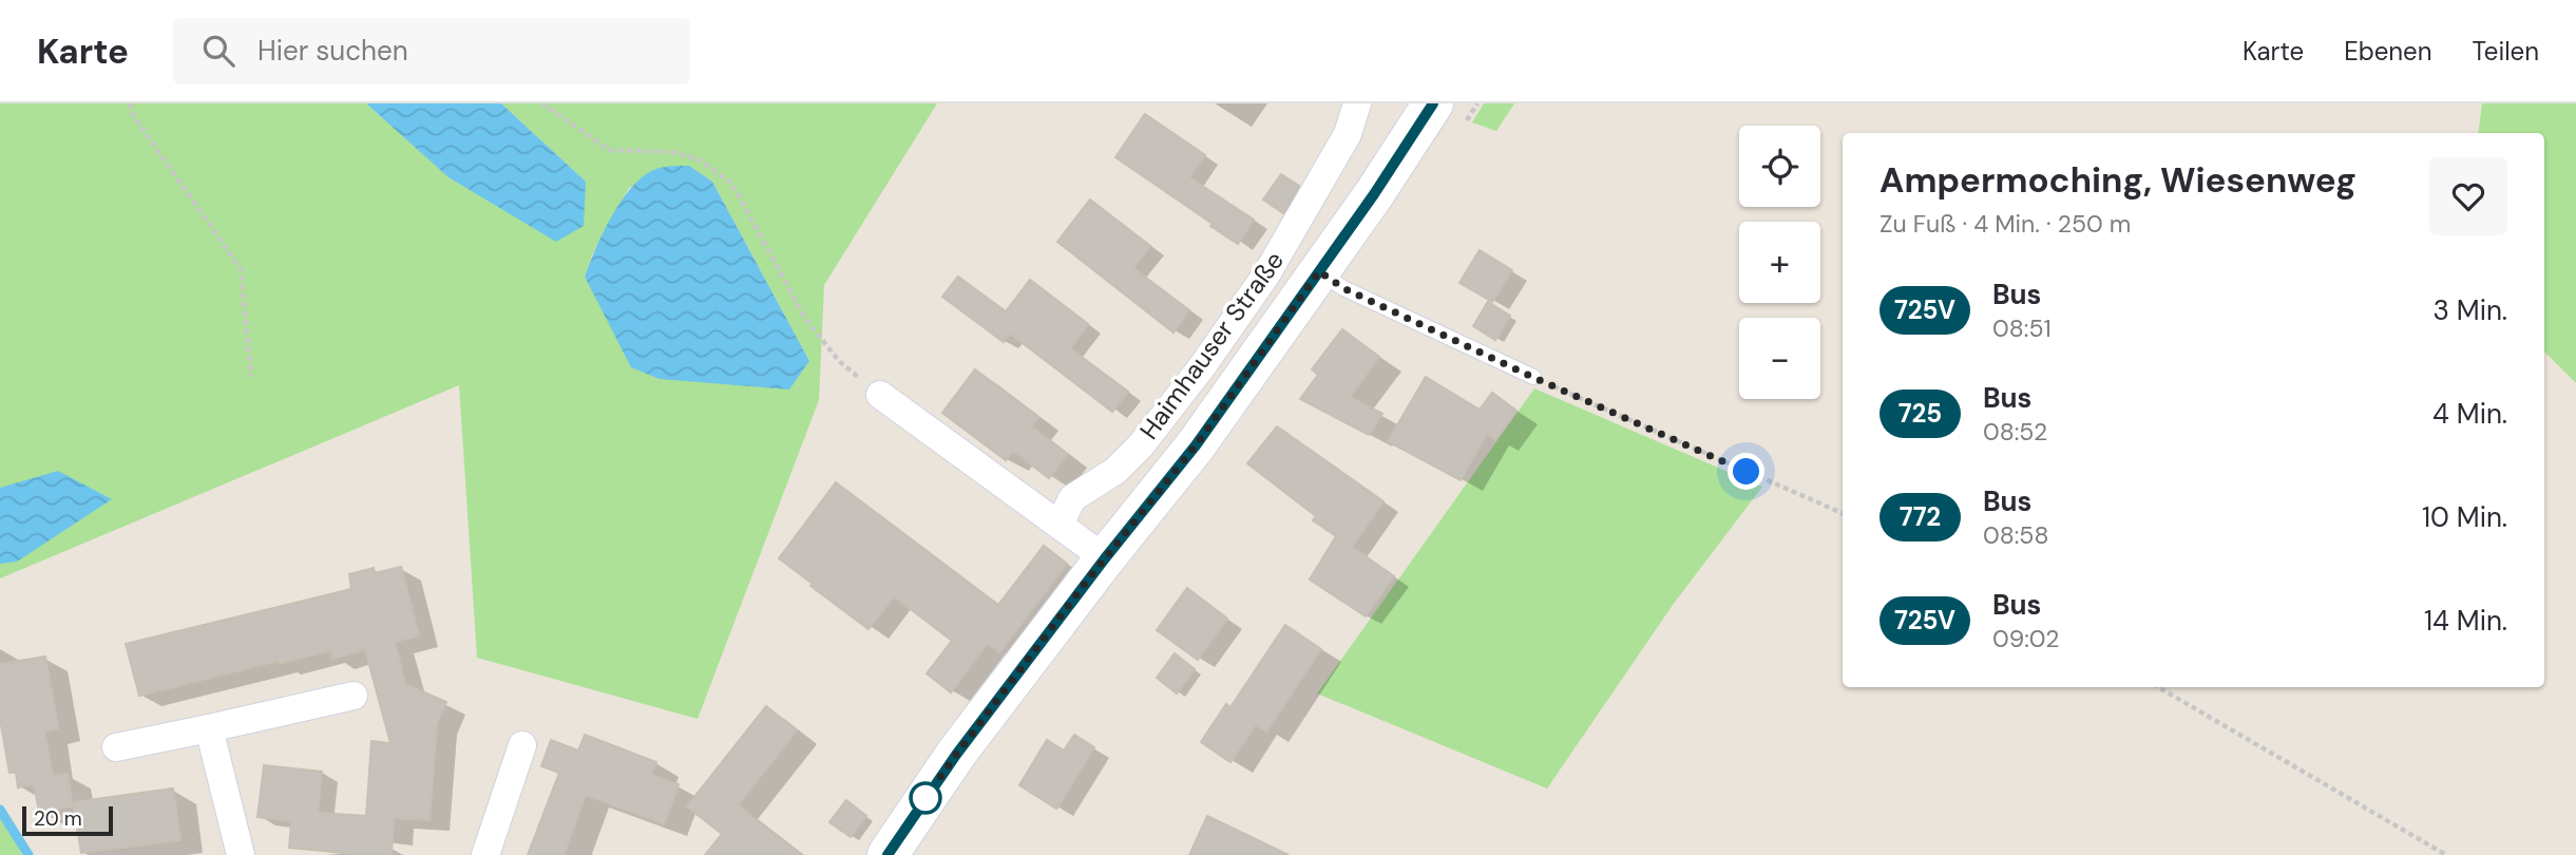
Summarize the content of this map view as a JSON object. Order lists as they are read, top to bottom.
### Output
{
  "streets": {
    "main road": ["Haimhauser Straße"]
  },
  "lines": ["bus line 725V"],
  "scale_bar": "20 m",
  "page": {
    "header": "Karte",
    "search": "Hier suchen",
    "nav": ["Karte", "Ebenen", "Teilen"],
    "map_buttons": ["+", "−"],
    "heading": ["Ampermoching, Wiesenweg", "Zu Fuß · 4 Min. · 250 m"],
    "list": [
      {
        "mark": "725V",
        "name": "Bus",
        "note": "08:51",
        "value": "3 Min."
      },
      {
        "mark": "725",
        "name": "Bus",
        "note": "08:52",
        "value": "4 Min."
      },
      {
        "mark": "772",
        "name": "Bus",
        "note": "08:58",
        "value": "10 Min."
      },
      {
        "mark": "725V",
        "name": "Bus",
        "note": "09:02",
        "value": "14 Min."
      }
    ],
    "scale": "20 m"
  }
}
